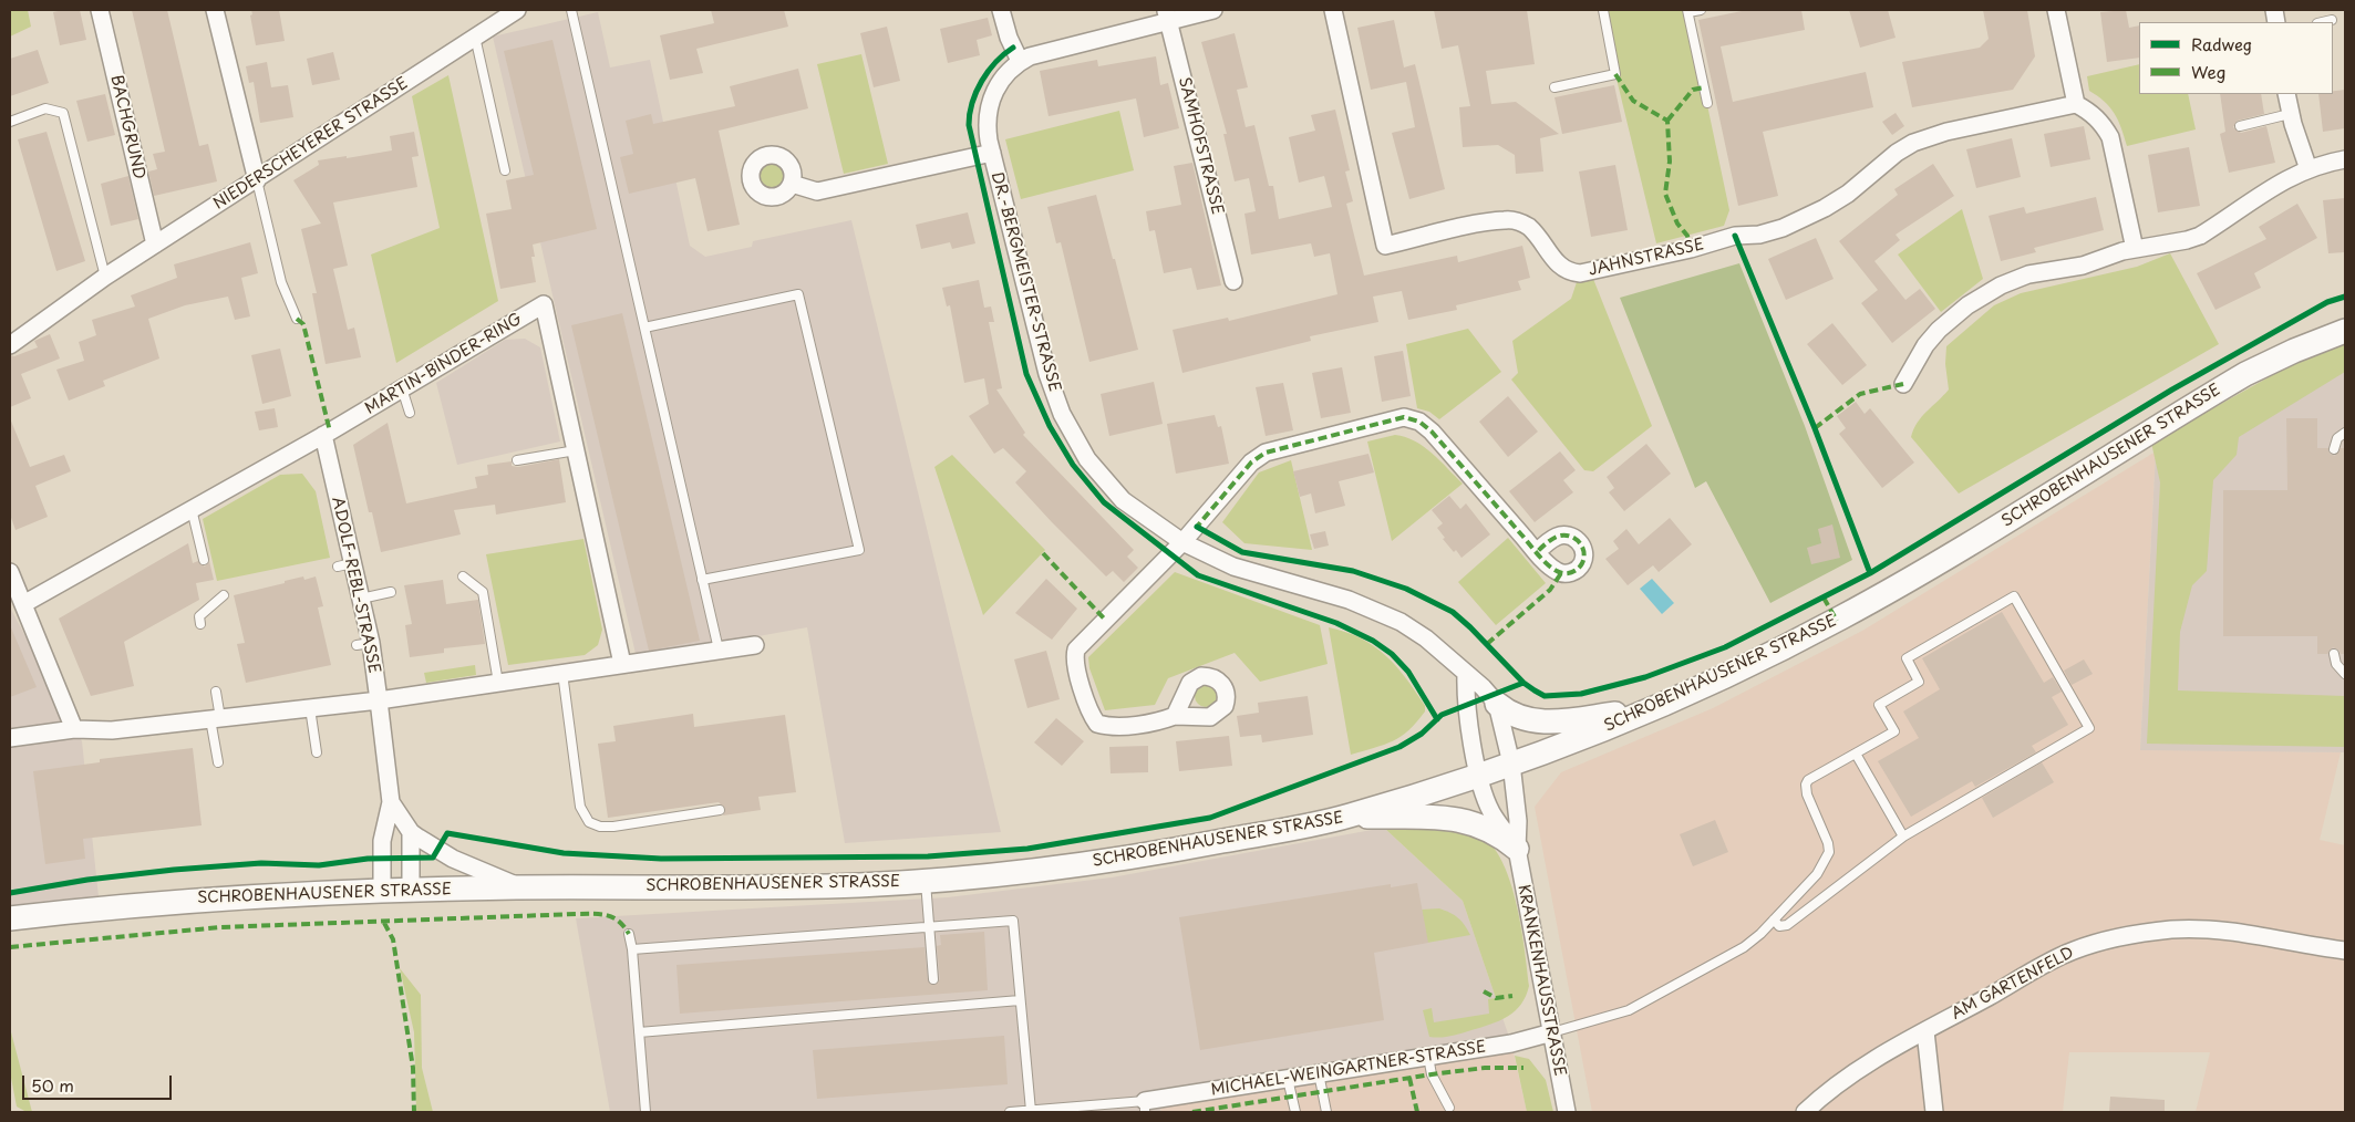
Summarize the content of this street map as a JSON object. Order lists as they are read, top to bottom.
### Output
{
  "streets": {
    "main road": ["SCHROBENHAUSENER STRASSE"],
    "street": [
      "BACHGRUND",
      "NIEDERSCHEYERER STRASSE",
      "SAMHOFSTRASSE",
      "JAHNSTRASSE",
      "DR.-BERGMEISTER-STRASSE",
      "MARTIN-BINDER-RING",
      "ADOLF-REBL-STRASSE",
      "KRANKENHAUSSTRASSE",
      "AM GARTENFELD",
      "MICHAEL-WEINGARTNER-STRASSE"
    ]
  },
  "crossings": [
    ["BACHGRUND", "NIEDERSCHEYERER STRASSE"],
    ["SAMHOFSTRASSE", "DR.-BERGMEISTER-STRASSE"],
    ["MARTIN-BINDER-RING", "ADOLF-REBL-STRASSE"],
    ["SCHROBENHAUSENER STRASSE", "ADOLF-REBL-STRASSE"],
    ["SCHROBENHAUSENER STRASSE", "KRANKENHAUSSTRASSE"],
    ["KRANKENHAUSSTRASSE", "MICHAEL-WEINGARTNER-STRASSE"]
  ],
  "legend": ["Radweg", "Weg"],
  "scale_bar": "50 m"
}
